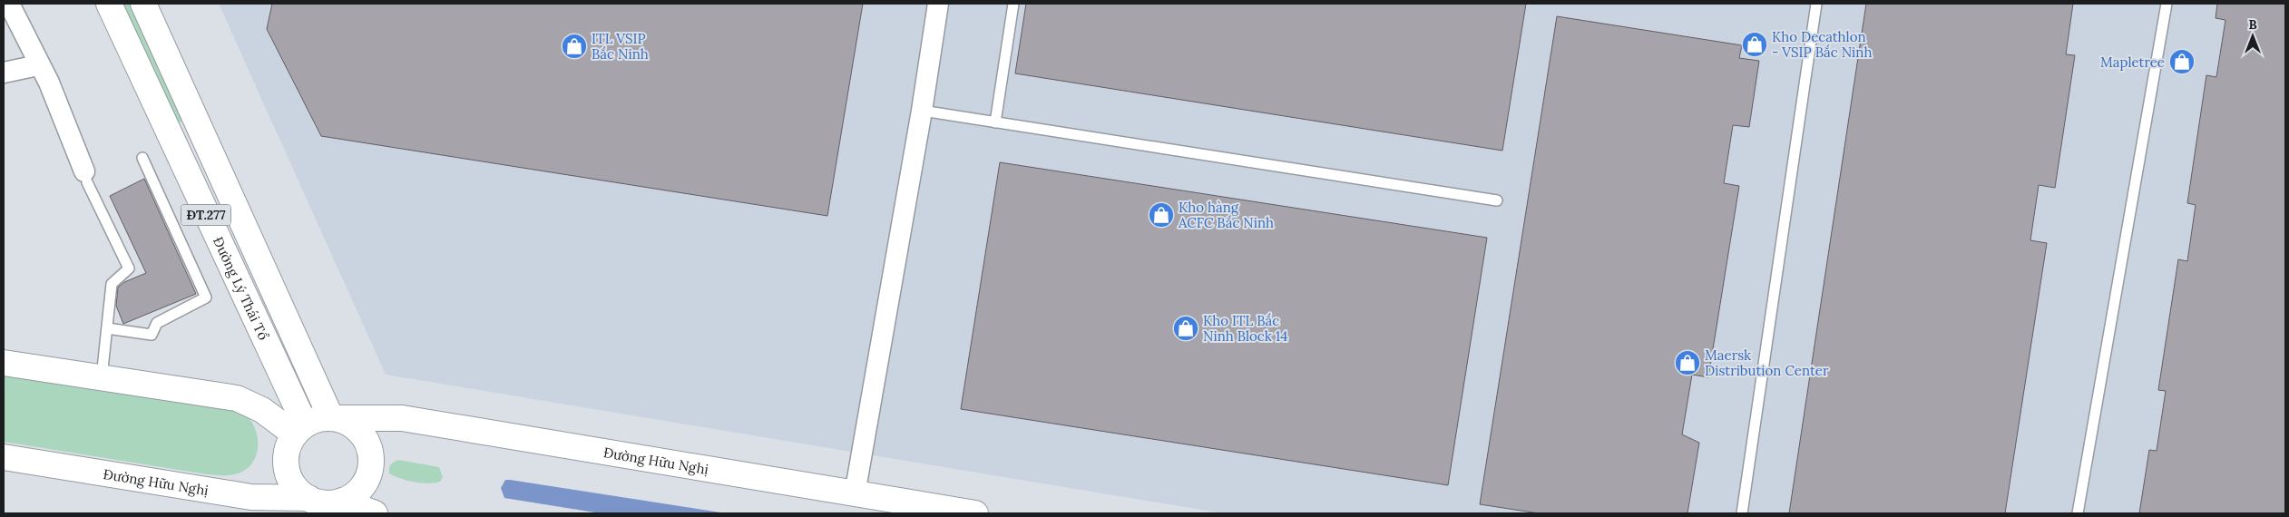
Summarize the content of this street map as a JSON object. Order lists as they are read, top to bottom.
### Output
{
  "streets": {
    "main road": ["ĐT.277", "Đường Lý Thái Tổ", "Đường Hữu Nghị"]
  },
  "crossings": [
    ["ĐT.277", "Đường Lý Thái Tổ"],
    ["ĐT.277", "Đường Hữu Nghị"],
    ["Đường Lý Thái Tổ", "Đường Hữu Nghị"]
  ],
  "places": {
    "shop": [
      "Kho Decathlon - VSIP Bắc Ninh",
      "ITL VSIP Bắc Ninh",
      "Mapletree",
      "Kho hàng ACFC Bắc Ninh",
      "Kho ITL Bắc Ninh Block 14",
      "Maersk Distribution Center"
    ]
  },
  "north": "top"
}
